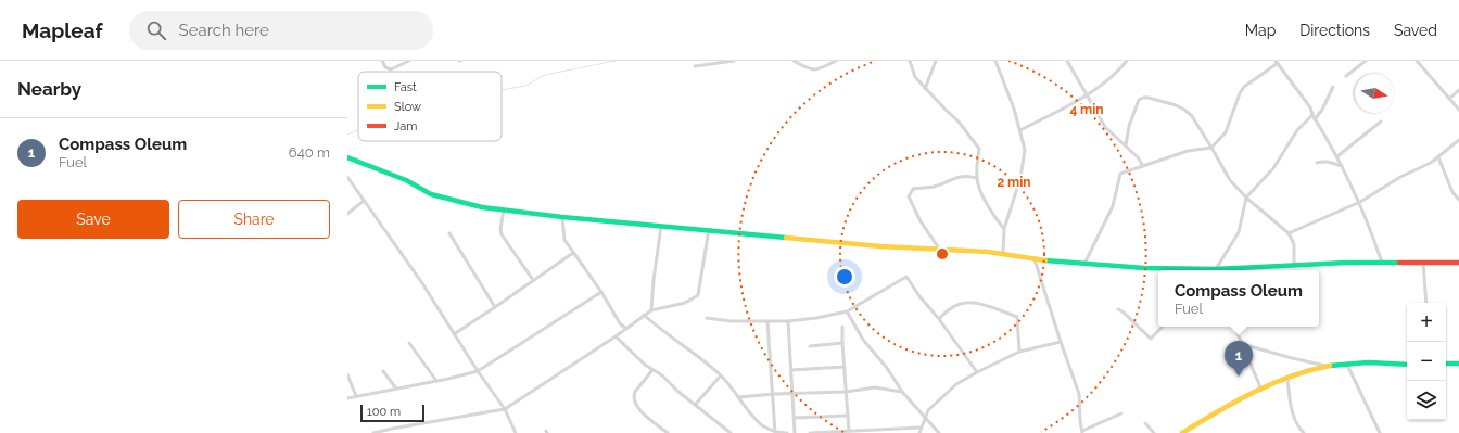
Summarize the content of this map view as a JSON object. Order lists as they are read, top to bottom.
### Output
{
  "legend": ["Fast", "Slow", "Jam"],
  "scale_bar": "100 m",
  "north": "right",
  "page": {
    "header": "Mapleaf",
    "search": "Search here",
    "nav": ["Map", "Directions", "Saved"],
    "heading": "Nearby",
    "list": [
      {
        "mark": "1",
        "name": "Compass Oleum",
        "note": "Fuel",
        "value": "640 m"
      }
    ],
    "buttons": ["Save", "Share"],
    "popup": ["Compass Oleum", "Fuel"],
    "map_buttons": ["+", "−"],
    "pins": "1",
    "scale": "100 m"
  },
  "rings": ["4 min", "2 min"]
}
